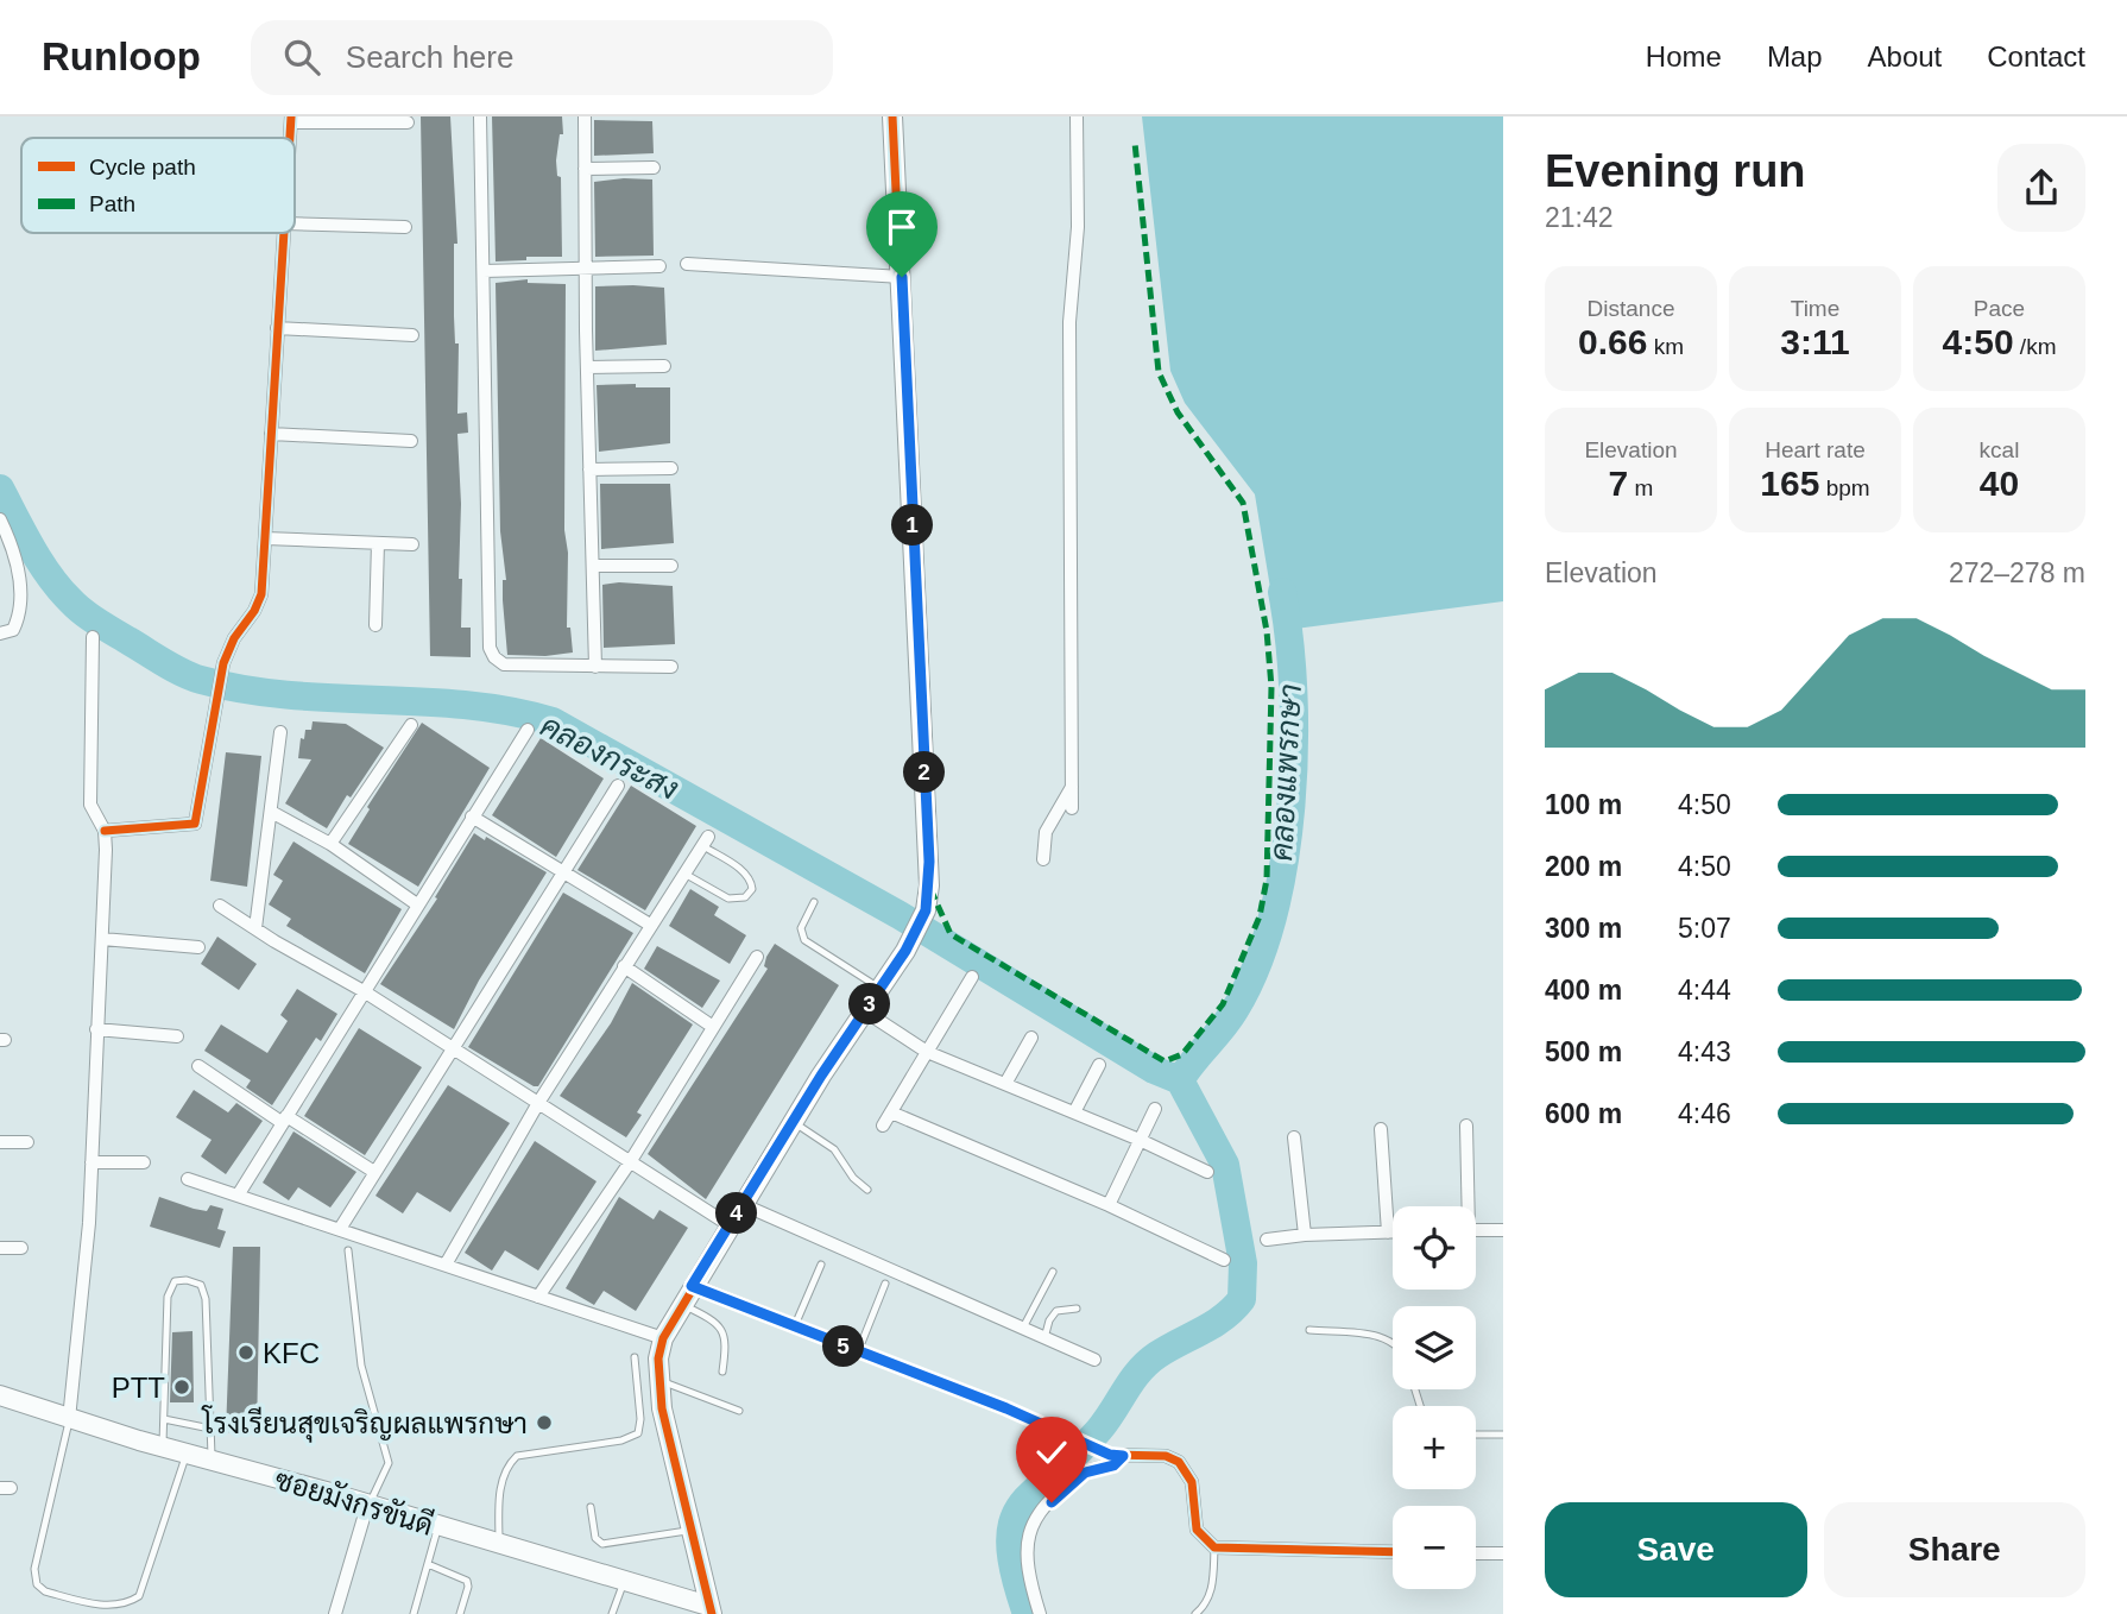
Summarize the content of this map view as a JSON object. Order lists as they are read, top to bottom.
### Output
{
  "streets": {
    "street": ["ซอยมังกรขันดี"]
  },
  "water": ["คลองกระสง", "คลองแพรกษา"],
  "places": ["KFC", "PTT", "โรงเรียนสุขเจริญผลแพรกษา"],
  "legend": ["Cycle path", "Path"],
  "page": {
    "header": "Runloop",
    "search": "Search here",
    "nav": [
      "Home",
      "Map",
      "About",
      "Contact"
    ],
    "heading": ["Evening run", "21:42"],
    "stats": [
      ["Distance", "0.66 km"],
      ["Time", "3:11"],
      ["Pace", "4:50 /km"],
      ["Elevation", "7 m"],
      ["Heart rate", "165 bpm"],
      ["kcal", "40"]
    ],
    "pins": [
      "1",
      "2",
      "3",
      "4",
      "5"
    ],
    "chart": ["Elevation", "272–278 m"],
    "list": [
      {
        "name": "100 m",
        "note": "4:50"
      },
      {
        "name": "200 m",
        "note": "4:50"
      },
      {
        "name": "300 m",
        "note": "5:07"
      },
      {
        "name": "400 m",
        "note": "4:44"
      },
      {
        "name": "500 m",
        "note": "4:43"
      },
      {
        "name": "600 m",
        "note": "4:46"
      }
    ],
    "map_buttons": ["+", "−"],
    "buttons": ["Save", "Share"]
  }
}
